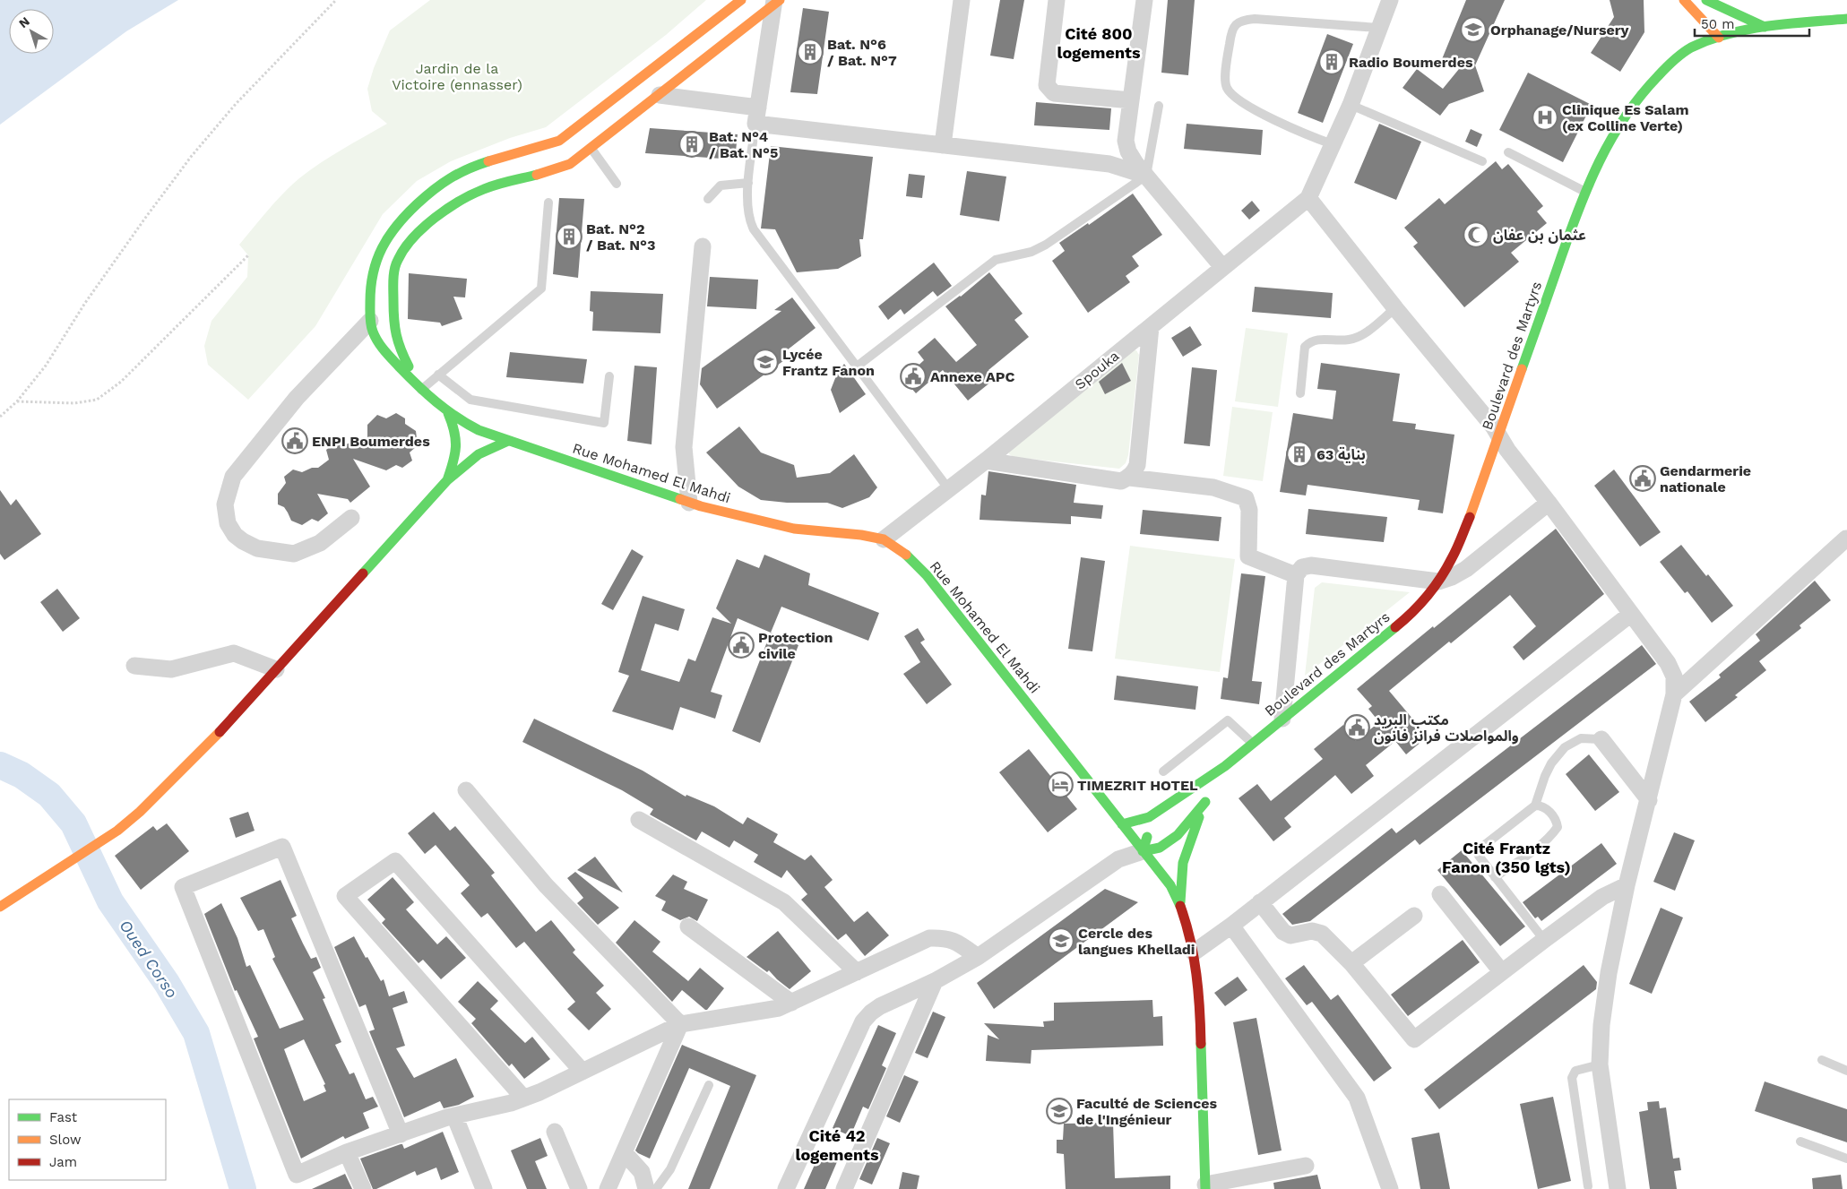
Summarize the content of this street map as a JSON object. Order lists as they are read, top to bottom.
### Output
{
  "streets": {
    "main road": ["Boulevard des Martyrs", "Rue Mohamed El Mahdi"],
    "street": ["Spouka"]
  },
  "crossings": [
    ["Spouka", "Rue Mohamed El Mahdi"]
  ],
  "districts": ["Cité 800 logements", "Cité Frantz Fanon (350 lgts)", "Cité 42 logements"],
  "water": ["Oued Corso"],
  "parks": ["Jardin de la Victoire (ennasser)"],
  "places": {
    "school or university": [
      "Orphanage/Nursery",
      "Lycée Frantz Fanon",
      "Cercle des langues Khelladi",
      "Faculté de Sciences de l'Ingénieur"
    ],
    "building": [
      "Bat. N°6 / Bat. N°7",
      "Radio Boumerdes",
      "Bat. N°4 / Bat. N°5",
      "Bat. N°2 / Bat. N°3",
      "بناية 63"
    ],
    "hospital": ["Clinique Es Salam (ex Colline Verte)"],
    "mosque": ["عثمان بن عفان"],
    "public building": [
      "Annexe APC",
      "ENPI Boumerdes",
      "Gendarmerie nationale",
      "Protection civile",
      "مكتب البريد والمواصلات فرانز فانون"
    ],
    "hotel": ["TIMEZRIT HOTEL"]
  },
  "legend": ["Fast", "Slow", "Jam"],
  "scale_bar": "50 m",
  "north": "top left"
}
